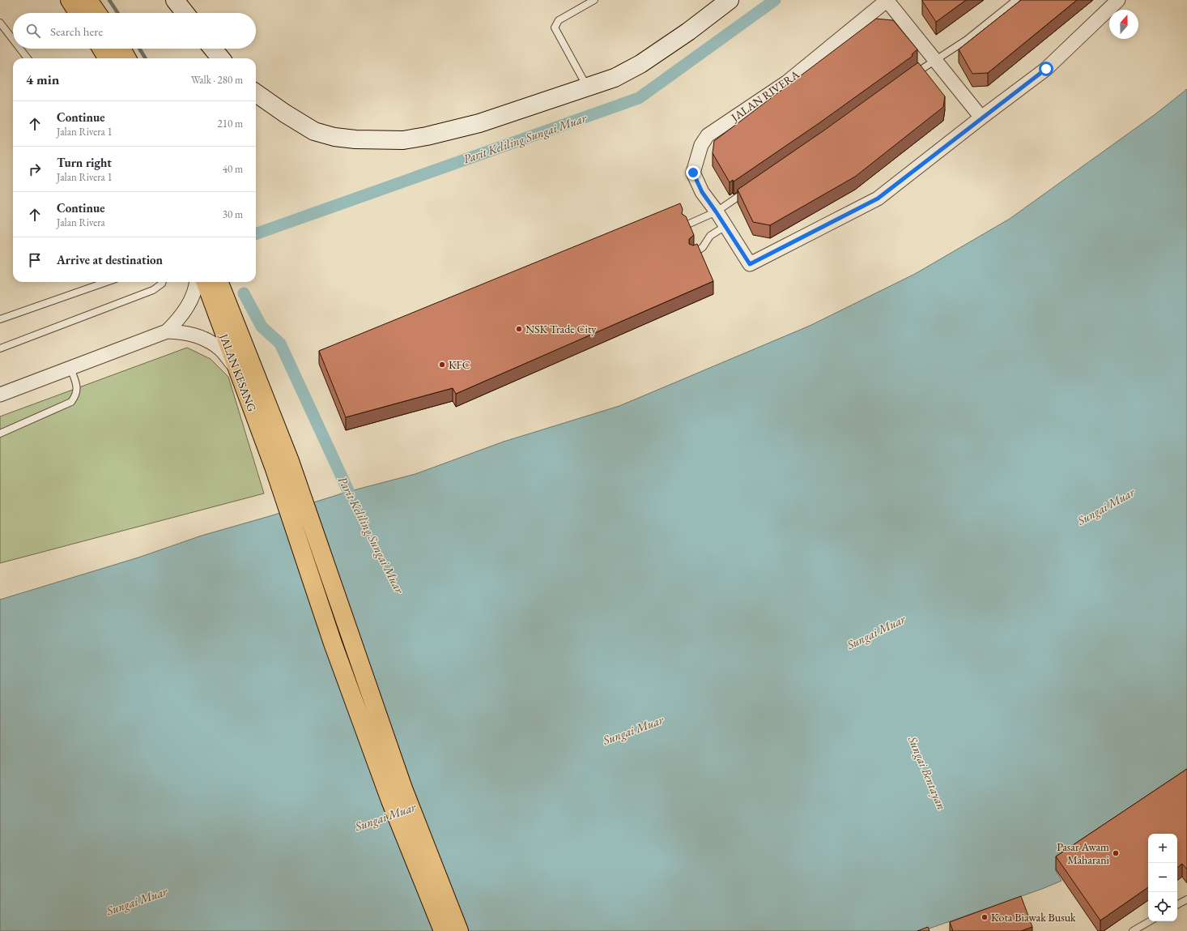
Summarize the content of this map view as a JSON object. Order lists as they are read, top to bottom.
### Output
{
  "streets": {
    "main road": ["JALAN KESANG"],
    "street": ["JALAN RIVERA"]
  },
  "water": ["Parit Keliling Sungai Muar", "Sungai Muar", "Sungai Bentayan"],
  "places": [
    "NSK Trade City",
    "KFC",
    "Pasar Awam Maharani",
    "Kota Biawak Busuk"
  ],
  "north": "top",
  "page": {
    "search": "Search here",
    "heading": ["4 min", "Walk · 280 m"],
    "list": [
      ["Continue", "Jalan Rivera 1", "210 m"],
      ["Turn right", "Jalan Rivera 1", "40 m"],
      ["Continue", "Jalan Rivera", "30 m"],
      "Arrive at destination"
    ],
    "map_buttons": ["+", "−"]
  }
}
